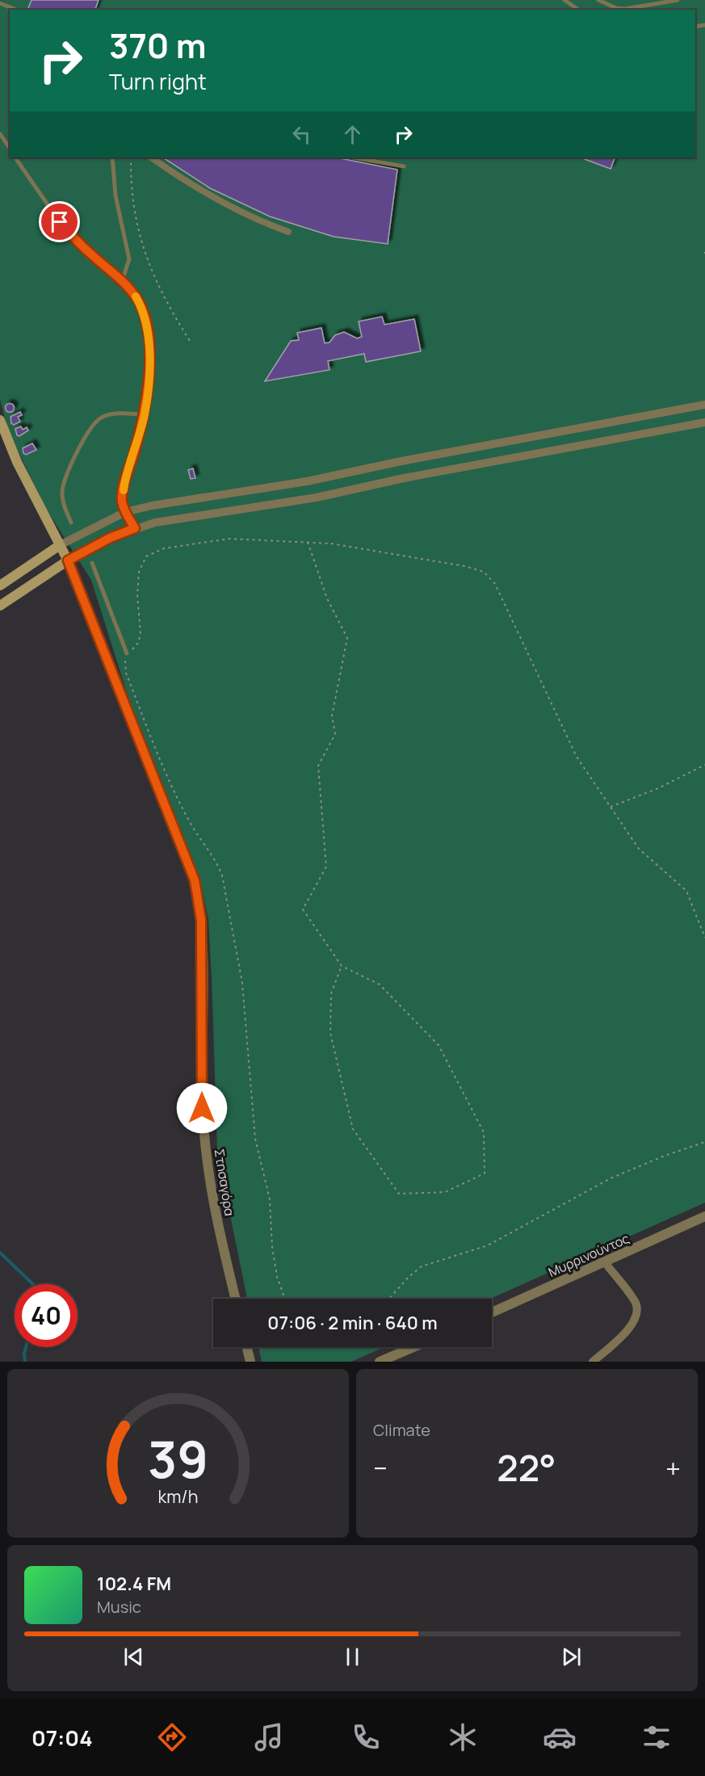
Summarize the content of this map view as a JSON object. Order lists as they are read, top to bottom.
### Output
{
  "streets": {
    "street": ["Στησαγόρα", "Μυρρινούντος"]
  },
  "page": {
    "turn": ["370 m", "Turn right"],
    "limit": "40",
    "trip": "07:06 · 2 min · 640 m",
    "tile": "Climate",
    "heat": ["−", "22°", "+"],
    "song": ["102.4 FM", "Music"],
    "tabs": "07:04",
    "gauge": ["39", "km/h"]
  }
}
